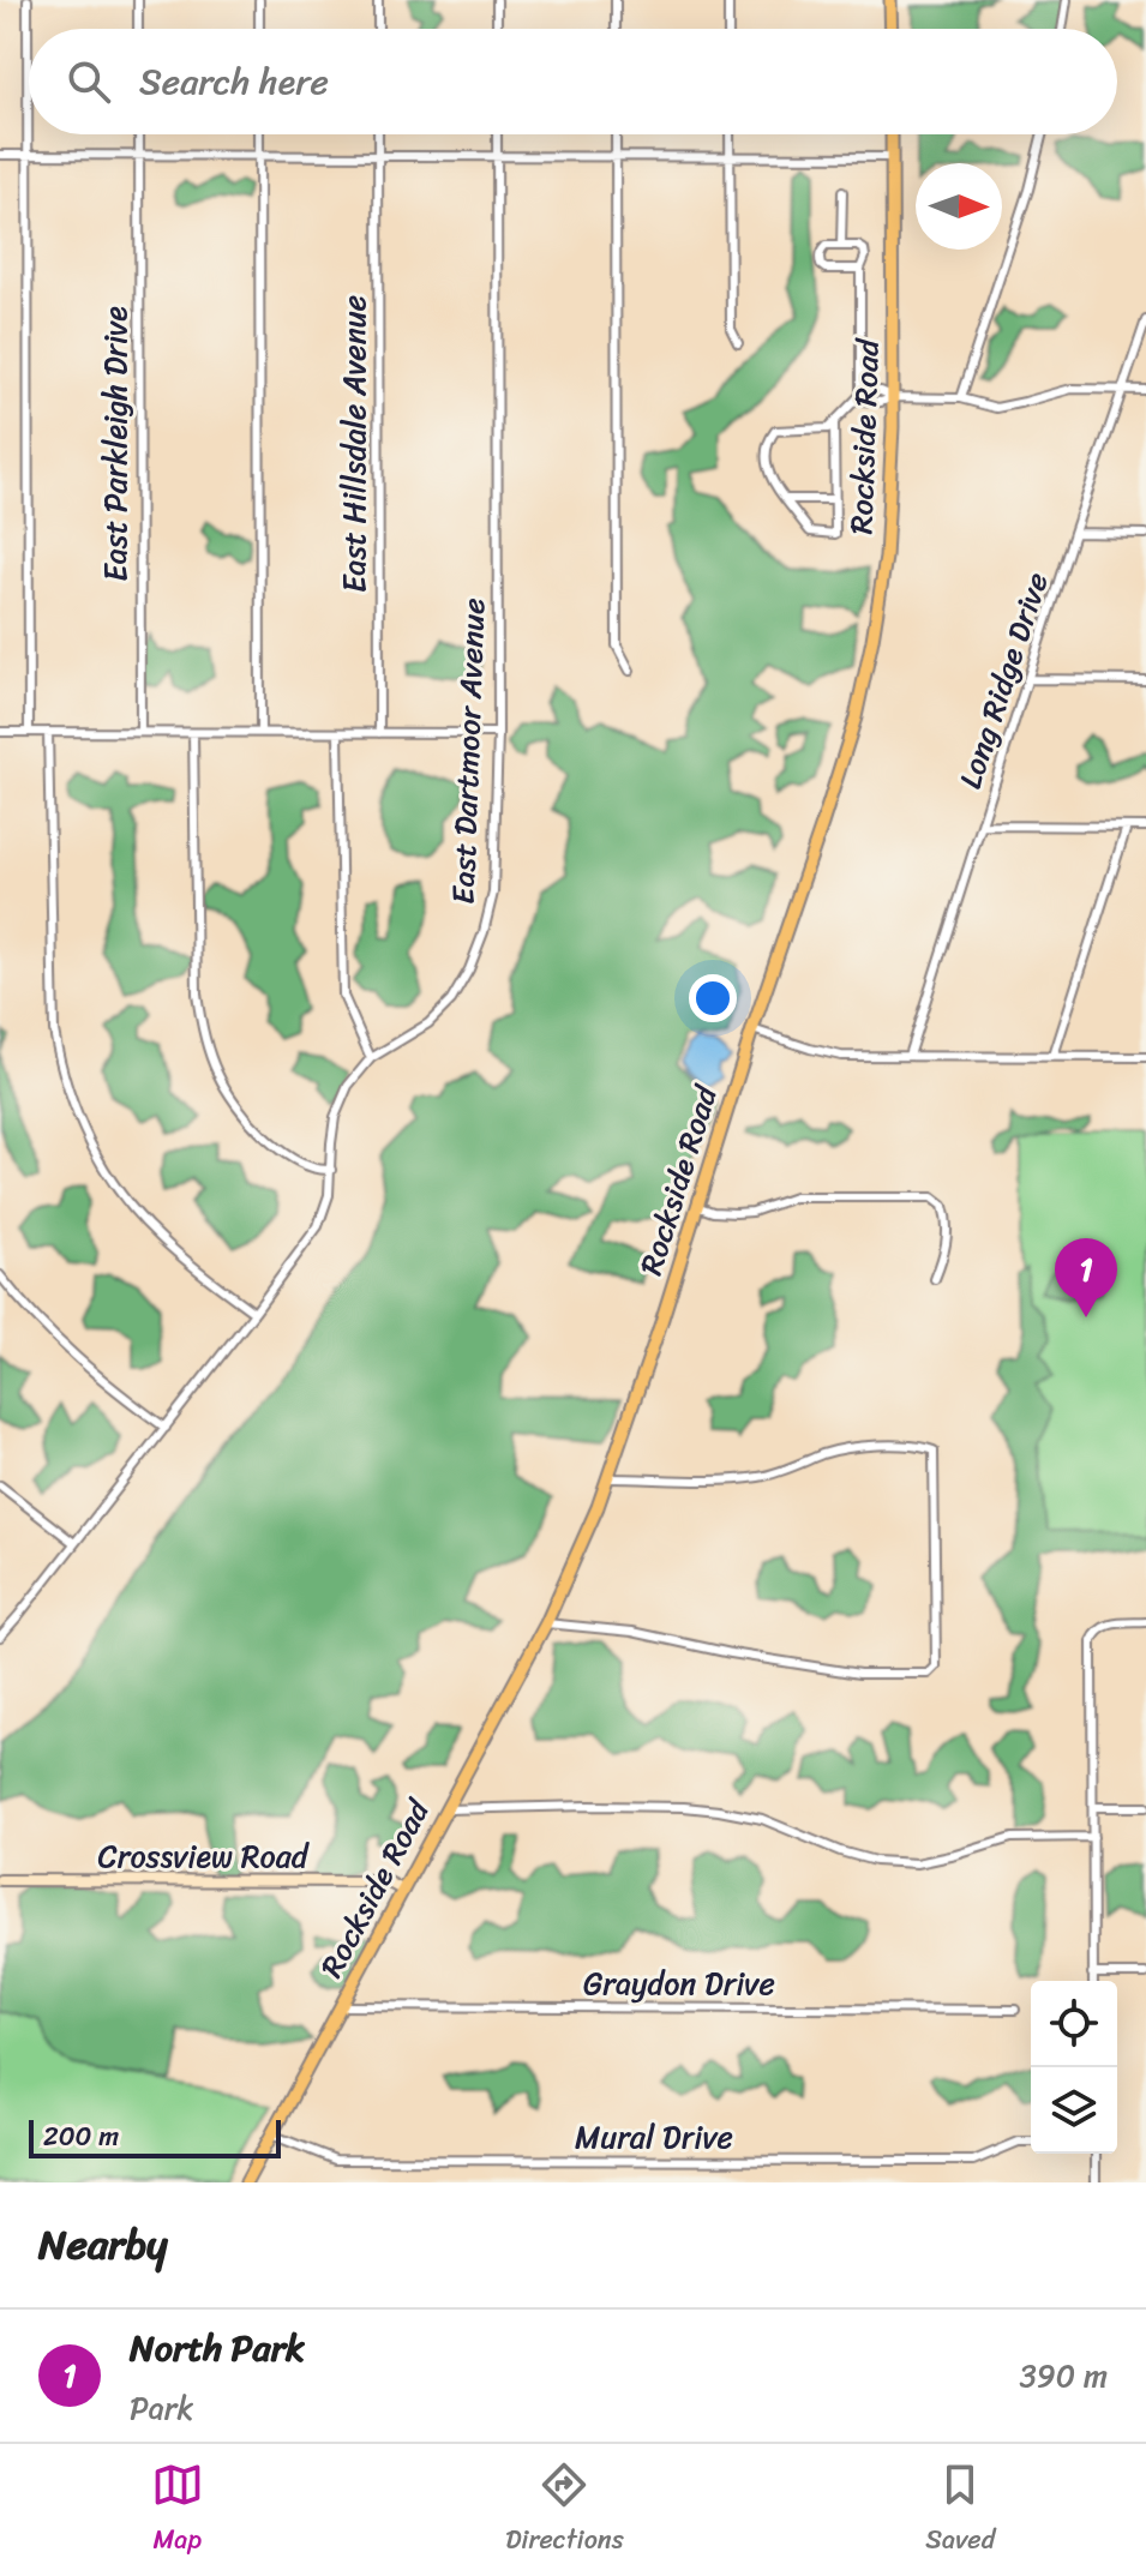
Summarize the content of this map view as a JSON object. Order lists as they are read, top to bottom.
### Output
{
  "streets": {
    "main road": ["Rockside Road"],
    "street": [
      "East Parkleigh Drive",
      "East Hillsdale Avenue",
      "Long Ridge Drive",
      "East Dartmoor Avenue",
      "Crossview Road",
      "Graydon Drive",
      "Mural Drive"
    ]
  },
  "crossings": [
    ["Rockside Road", "Crossview Road"],
    ["Rockside Road", "Graydon Drive"],
    ["Rockside Road", "Mural Drive"]
  ],
  "scale_bar": "200 m",
  "north": "right",
  "page": {
    "search": "Search here",
    "pins": "1",
    "scale": "200 m",
    "heading": "Nearby",
    "list": [
      {
        "mark": "1",
        "name": "North Park",
        "note": "Park",
        "value": "390 m"
      }
    ],
    "nav": ["Map", "Directions", "Saved"]
  }
}
